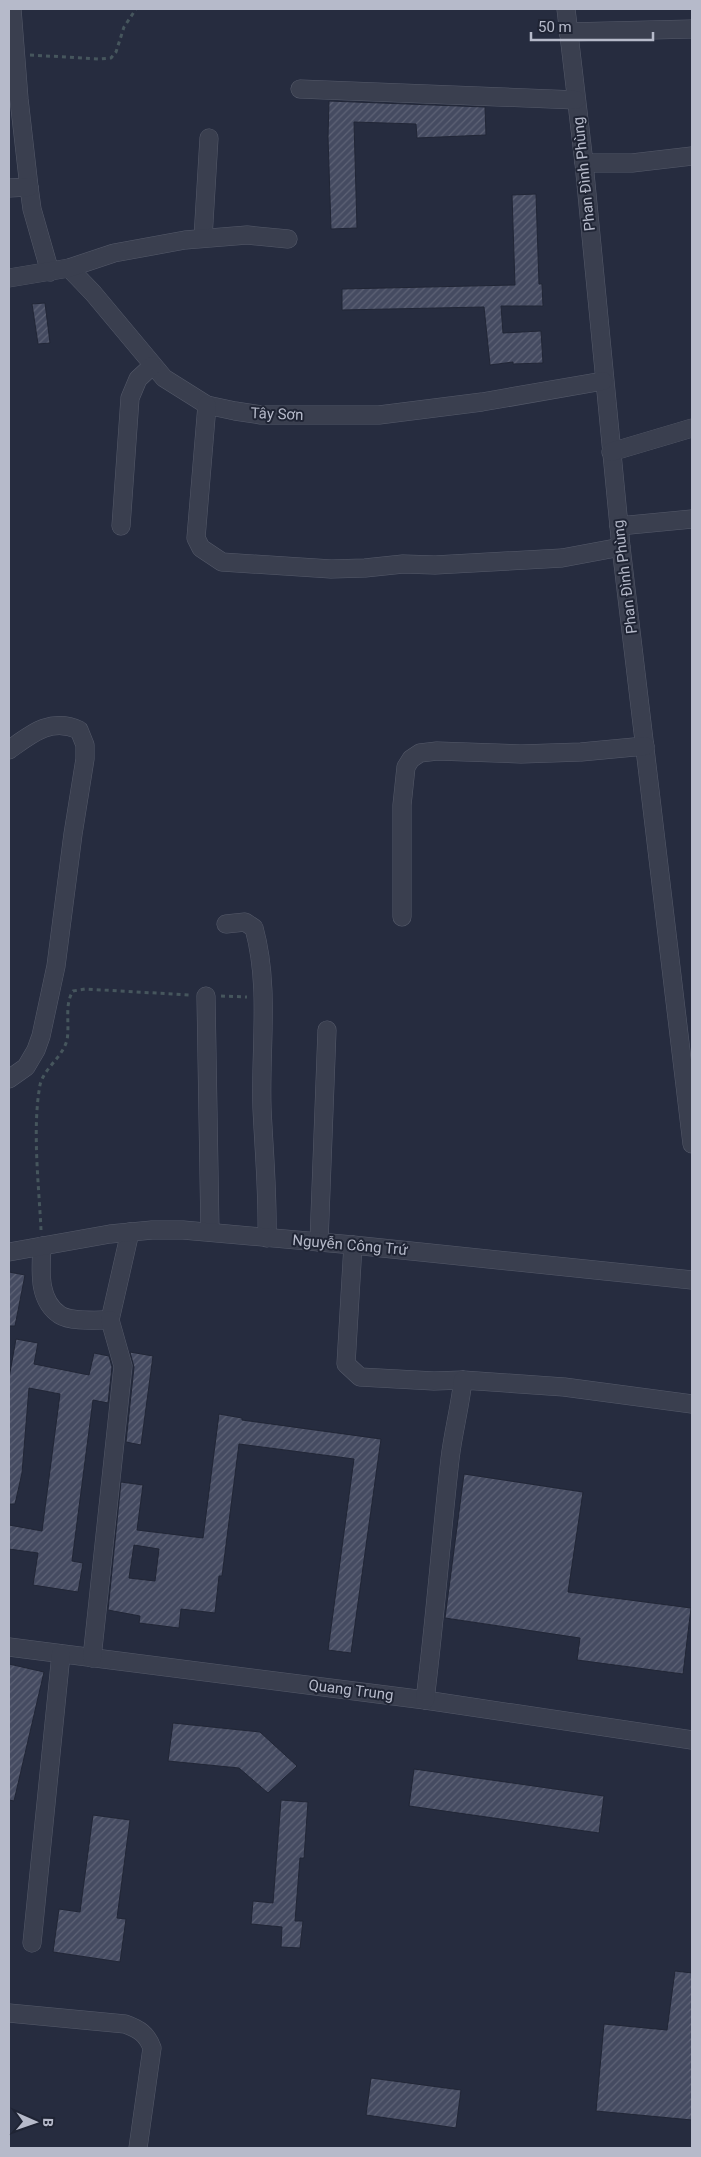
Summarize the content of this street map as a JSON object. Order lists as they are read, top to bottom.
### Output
{
  "streets": {
    "street": [
      "Phan Đình Phùng",
      "Tây Sơn",
      "Nguyễn Công Trứ",
      "Quang Trung"
    ]
  },
  "crossings": [
    ["Phan Đình Phùng", "Tây Sơn"]
  ],
  "scale_bar": "50 m",
  "north": "right"
}
